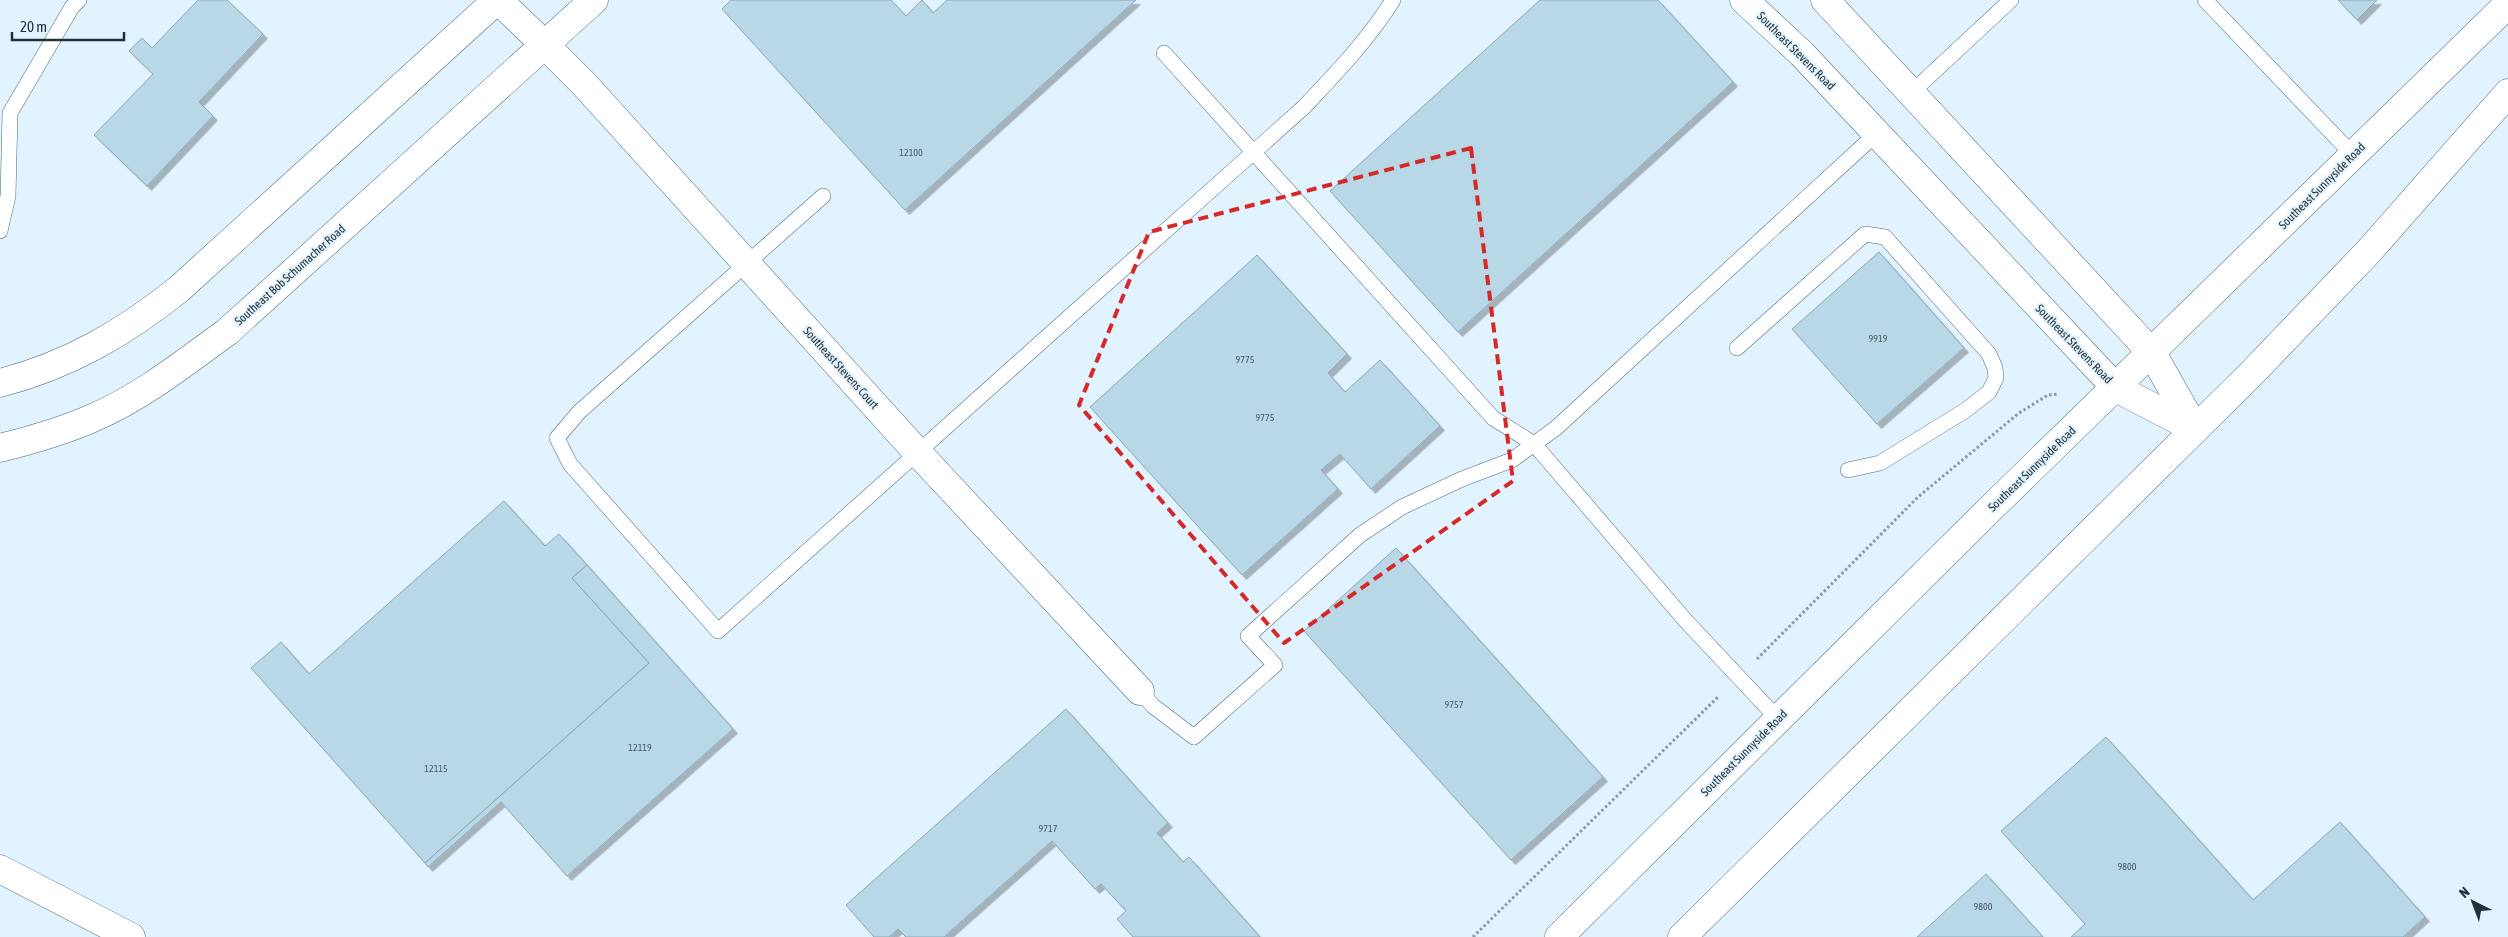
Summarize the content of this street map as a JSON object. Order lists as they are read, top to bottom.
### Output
{
  "streets": {
    "main road": [
      "Southeast Stevens Road",
      "Southeast Sunnyside Road",
      "Southeast Bob Schumacher Road",
      "Southeast Stevens Court"
    ]
  },
  "crossings": [
    ["Southeast Stevens Road", "Southeast Sunnyside Road"],
    ["Southeast Bob Schumacher Road", "Southeast Stevens Court"]
  ],
  "house_numbers": [
    "12100",
    "9919",
    "9775",
    "9775",
    "9757",
    "12119",
    "12115",
    "9717",
    "9800",
    "9800"
  ],
  "scale_bar": "20 m",
  "north": "top left"
}
